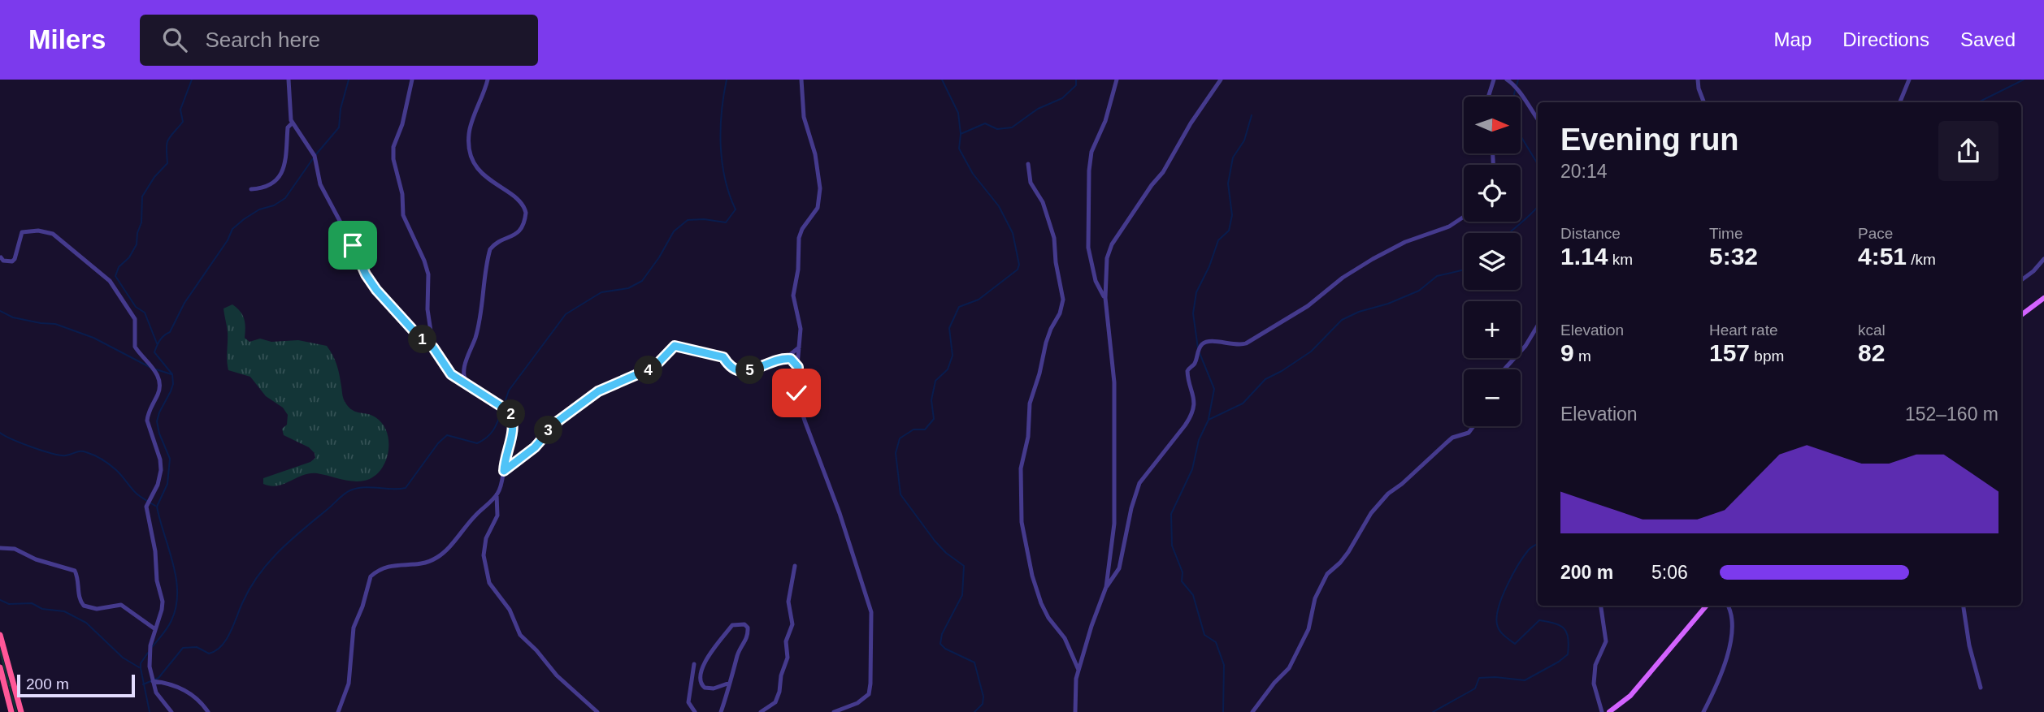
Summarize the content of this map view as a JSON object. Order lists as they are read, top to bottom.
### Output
{
  "scale_bar": "200 m",
  "north": "right",
  "page": {
    "header": "Milers",
    "search": "Search here",
    "nav": ["Map", "Directions", "Saved"],
    "map_buttons": ["+", "−"],
    "heading": ["Evening run", "20:14"],
    "stats": [
      ["Distance", "1.14 km"],
      ["Time", "5:32"],
      ["Pace", "4:51 /km"],
      ["Elevation", "9 m"],
      ["Heart rate", "157 bpm"],
      ["kcal", "82"]
    ],
    "pins": [
      "1",
      "4",
      "5",
      "2",
      "3"
    ],
    "chart": ["Elevation", "152–160 m"],
    "list": [
      {
        "name": "200 m",
        "note": "5:06"
      }
    ],
    "scale": "200 m"
  }
}
